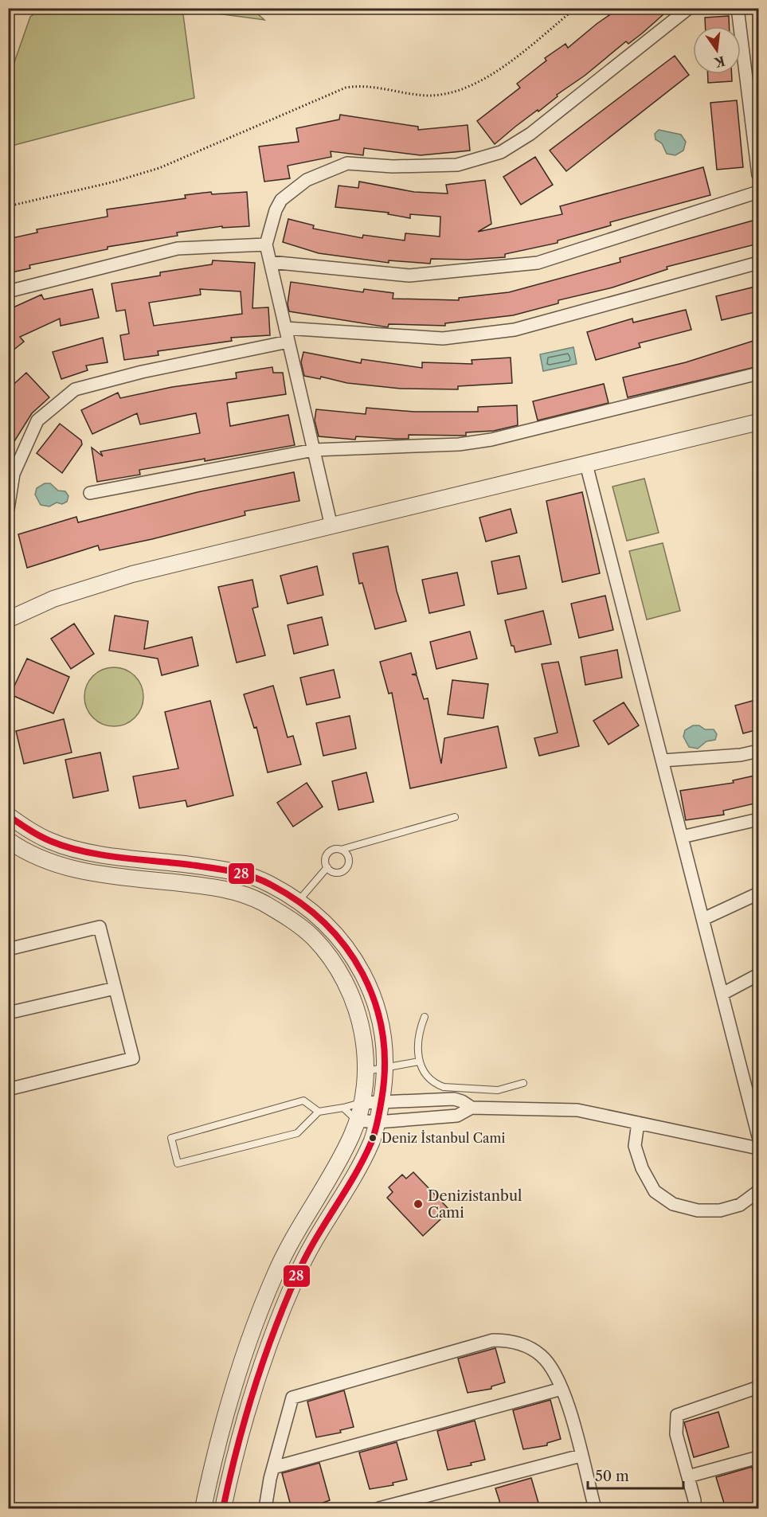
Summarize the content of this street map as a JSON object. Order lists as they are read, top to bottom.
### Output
{
  "places": ["Deniz İstanbul Cami", "Denizistanbul Cami"],
  "lines": ["transit line 28"],
  "scale_bar": "50 m",
  "north": "bottom"
}
